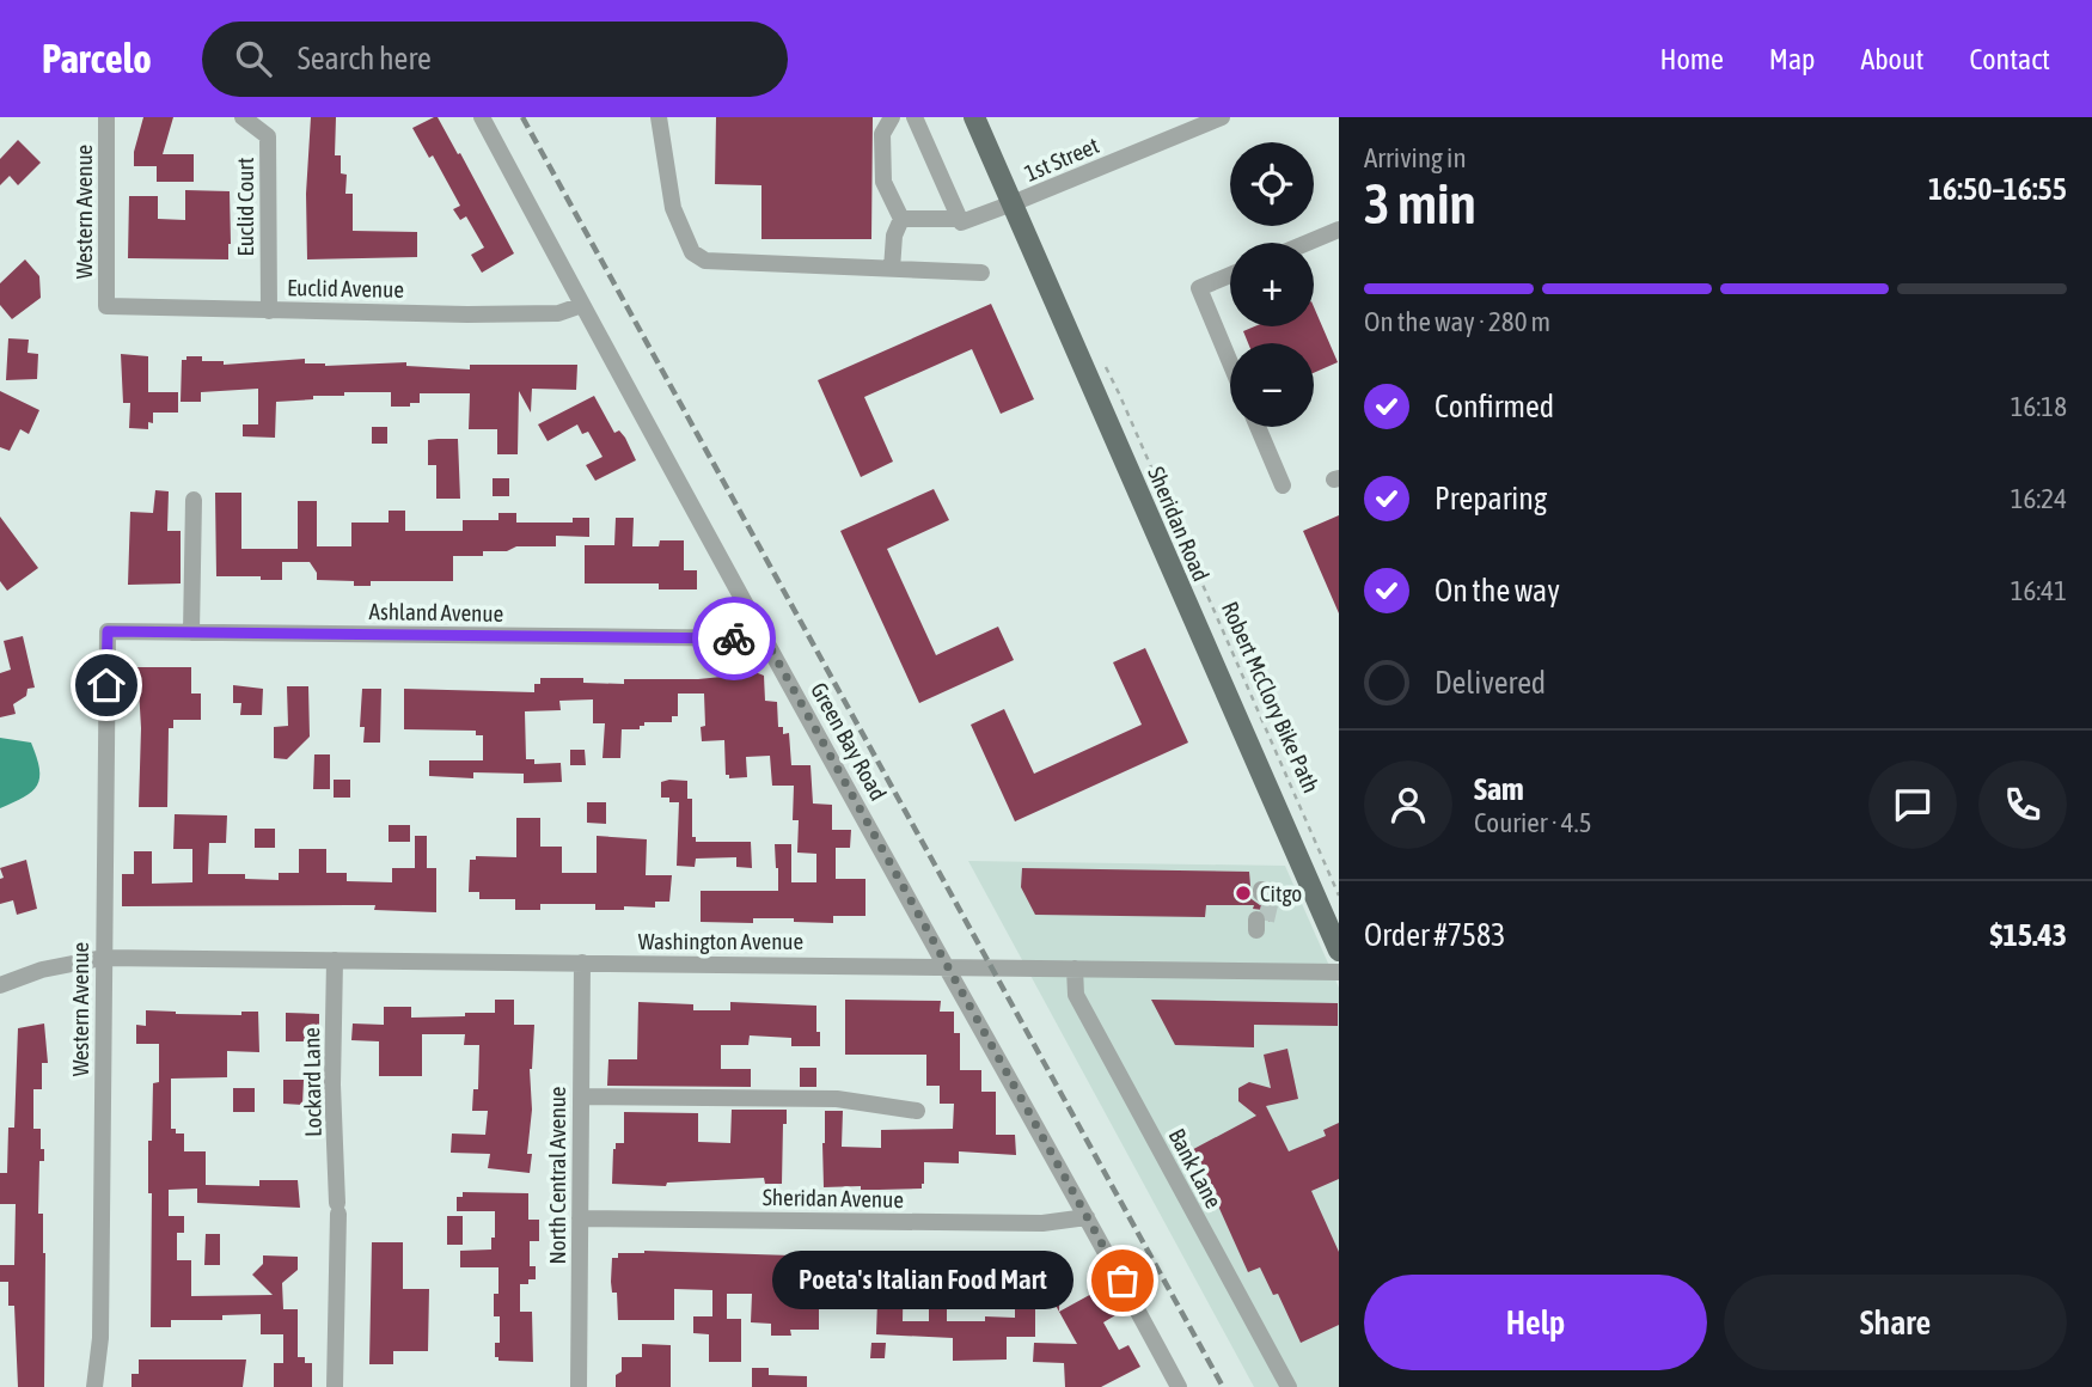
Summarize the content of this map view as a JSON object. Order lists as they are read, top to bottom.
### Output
{
  "streets": {
    "main road": ["Sheridan Road"],
    "street": [
      "1st Street",
      "Euclid Court",
      "Western Avenue",
      "Euclid Avenue",
      "Ashland Avenue",
      "Green Bay Road",
      "Washington Avenue",
      "Lockard Lane",
      "Bank Lane",
      "North Central Avenue",
      "Sheridan Avenue"
    ],
    "path": ["Robert McClory Bike Path"]
  },
  "crossings": [
    ["1st Street", "Sheridan Road"],
    ["Euclid Court", "Euclid Avenue"],
    ["Western Avenue", "Euclid Avenue"],
    ["Western Avenue", "Ashland Avenue"],
    ["Western Avenue", "Washington Avenue"],
    ["Euclid Avenue", "Green Bay Road"],
    ["Ashland Avenue", "Green Bay Road"],
    ["Green Bay Road", "Washington Avenue"],
    ["Green Bay Road", "Sheridan Avenue"],
    ["Washington Avenue", "Lockard Lane"],
    ["Washington Avenue", "Bank Lane"],
    ["Washington Avenue", "North Central Avenue"],
    ["North Central Avenue", "Sheridan Avenue"]
  ],
  "places": ["Citgo", "Poeta's Italian Food Mart"],
  "page": {
    "header": "Parcelo",
    "search": "Search here",
    "nav": [
      "Home",
      "Map",
      "About",
      "Contact"
    ],
    "heading": ["3 min", "Arriving in", "16:50–16:55"],
    "panel": [
      "Sam",
      "Courier · 4.5",
      "Order #7583",
      "$15.43"
    ],
    "map_buttons": ["+", "−"],
    "bar": "On the way · 280 m",
    "list": [
      ["Confirmed", "16:18"],
      ["Preparing", "16:24"],
      ["On the way", "16:41"],
      "Delivered"
    ],
    "bubble": "Poeta's Italian Food Mart",
    "buttons": ["Help", "Share"]
  }
}
